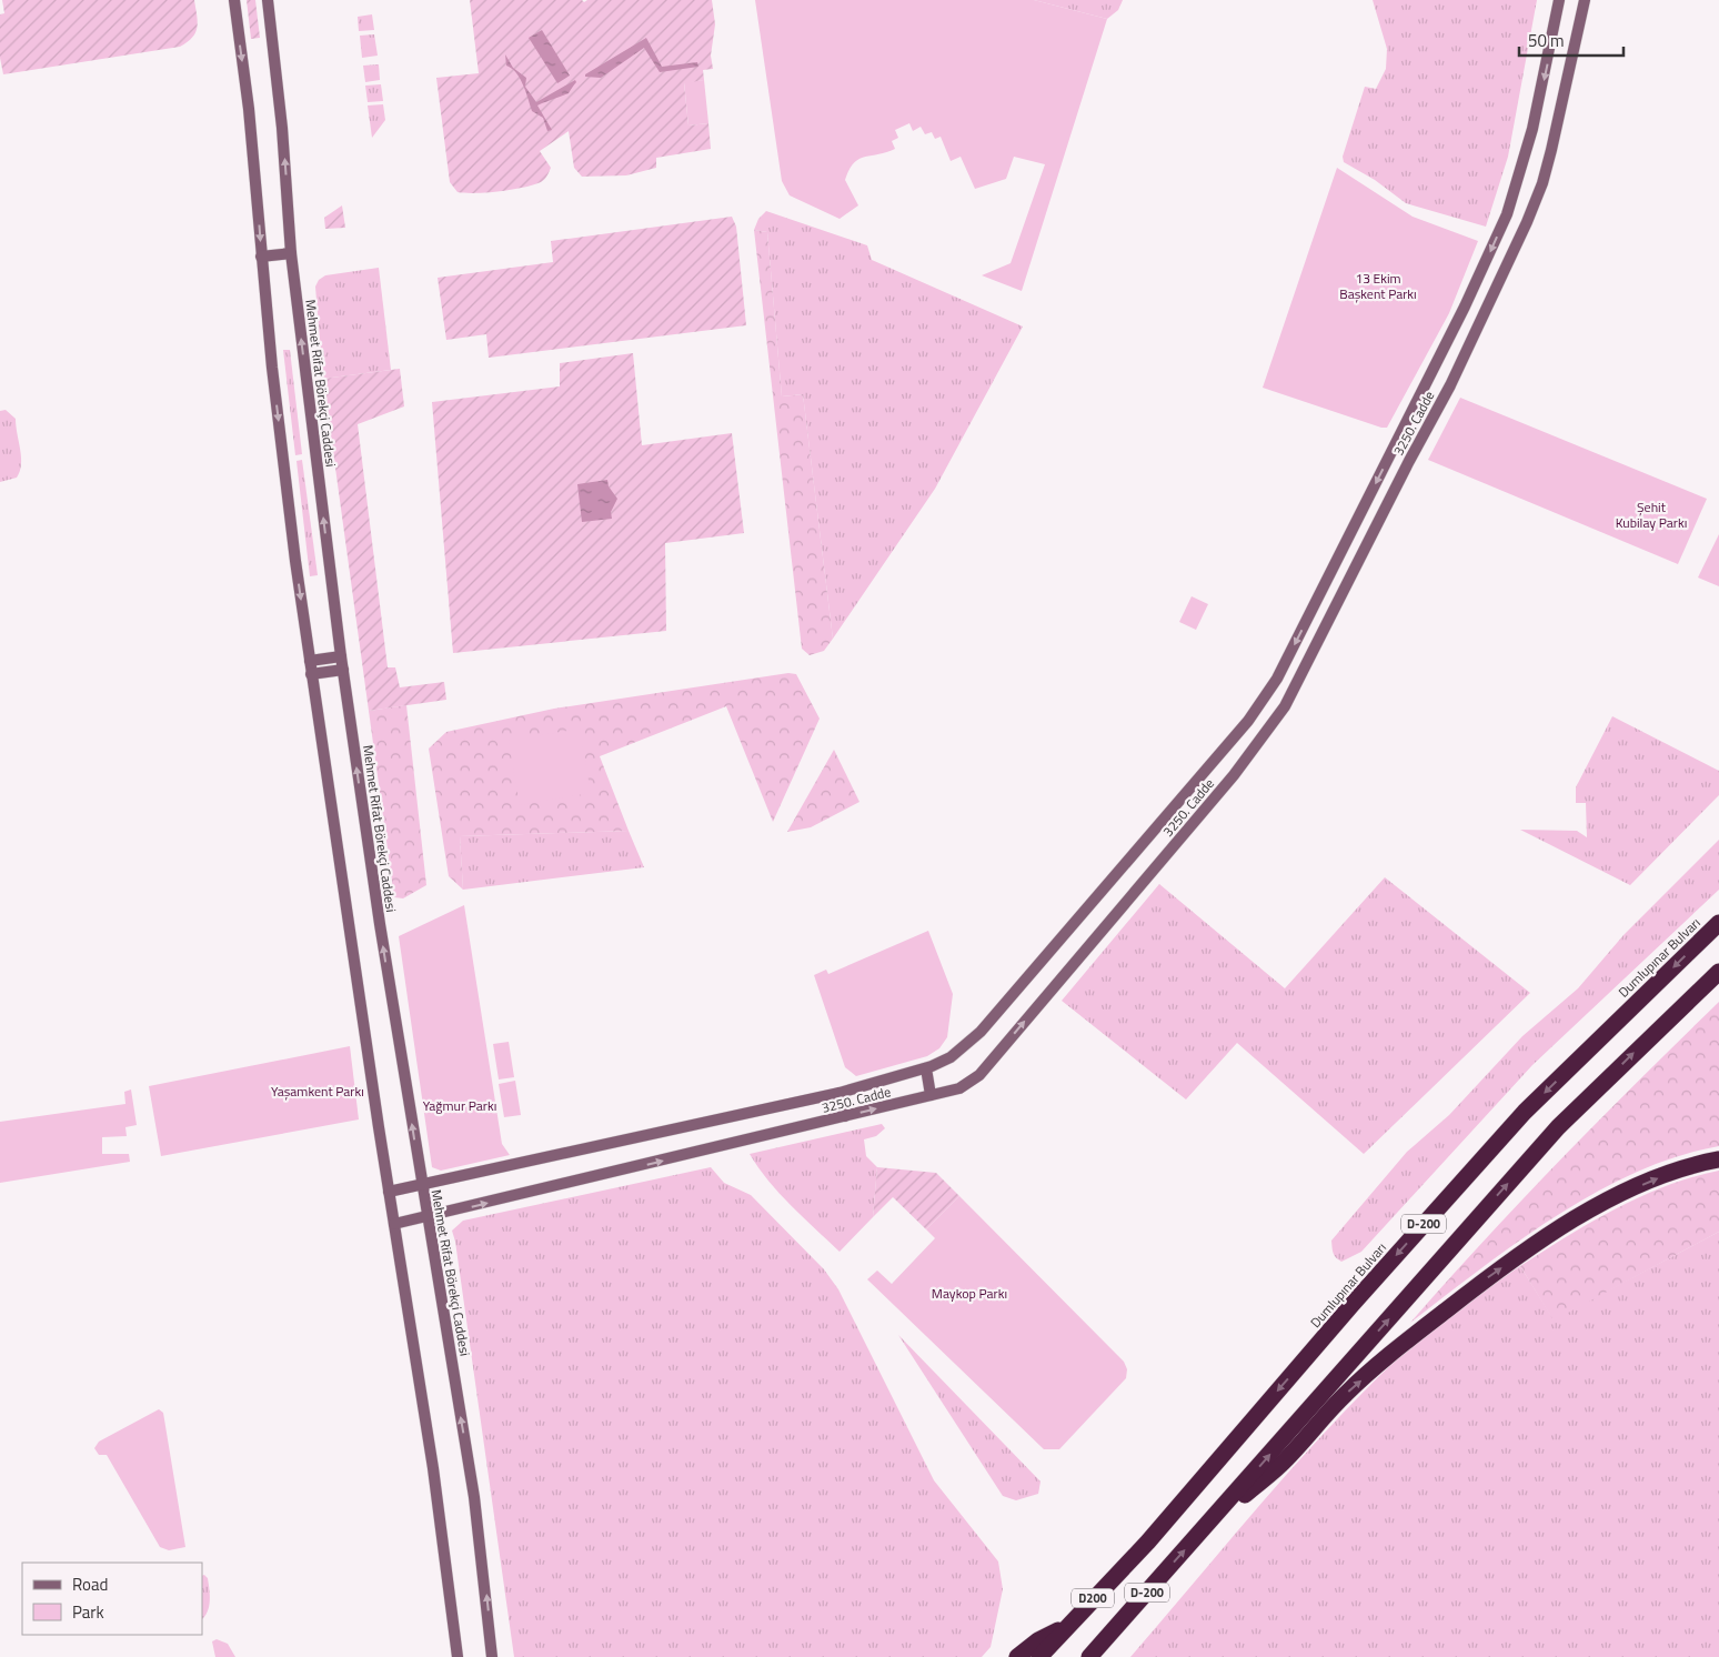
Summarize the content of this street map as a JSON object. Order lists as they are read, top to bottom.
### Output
{
  "streets": {
    "highway": ["Dumlupınar Bulvarı", "D-200", "D200"],
    "street": ["Mehmet Rifat Börekçi Caddesi", "3250. Cadde"]
  },
  "crossings": [
    ["Mehmet Rifat Börekçi Caddesi", "3250. Cadde"]
  ],
  "parks": [
    "13 Ekim Başkent Parkı",
    "Şehit Kubilay Parkı",
    "Yaşamkent Parkı",
    "Yağmur Parkı",
    "Maykop Parkı"
  ],
  "legend": ["Road", "Park"],
  "scale_bar": "50 m"
}
